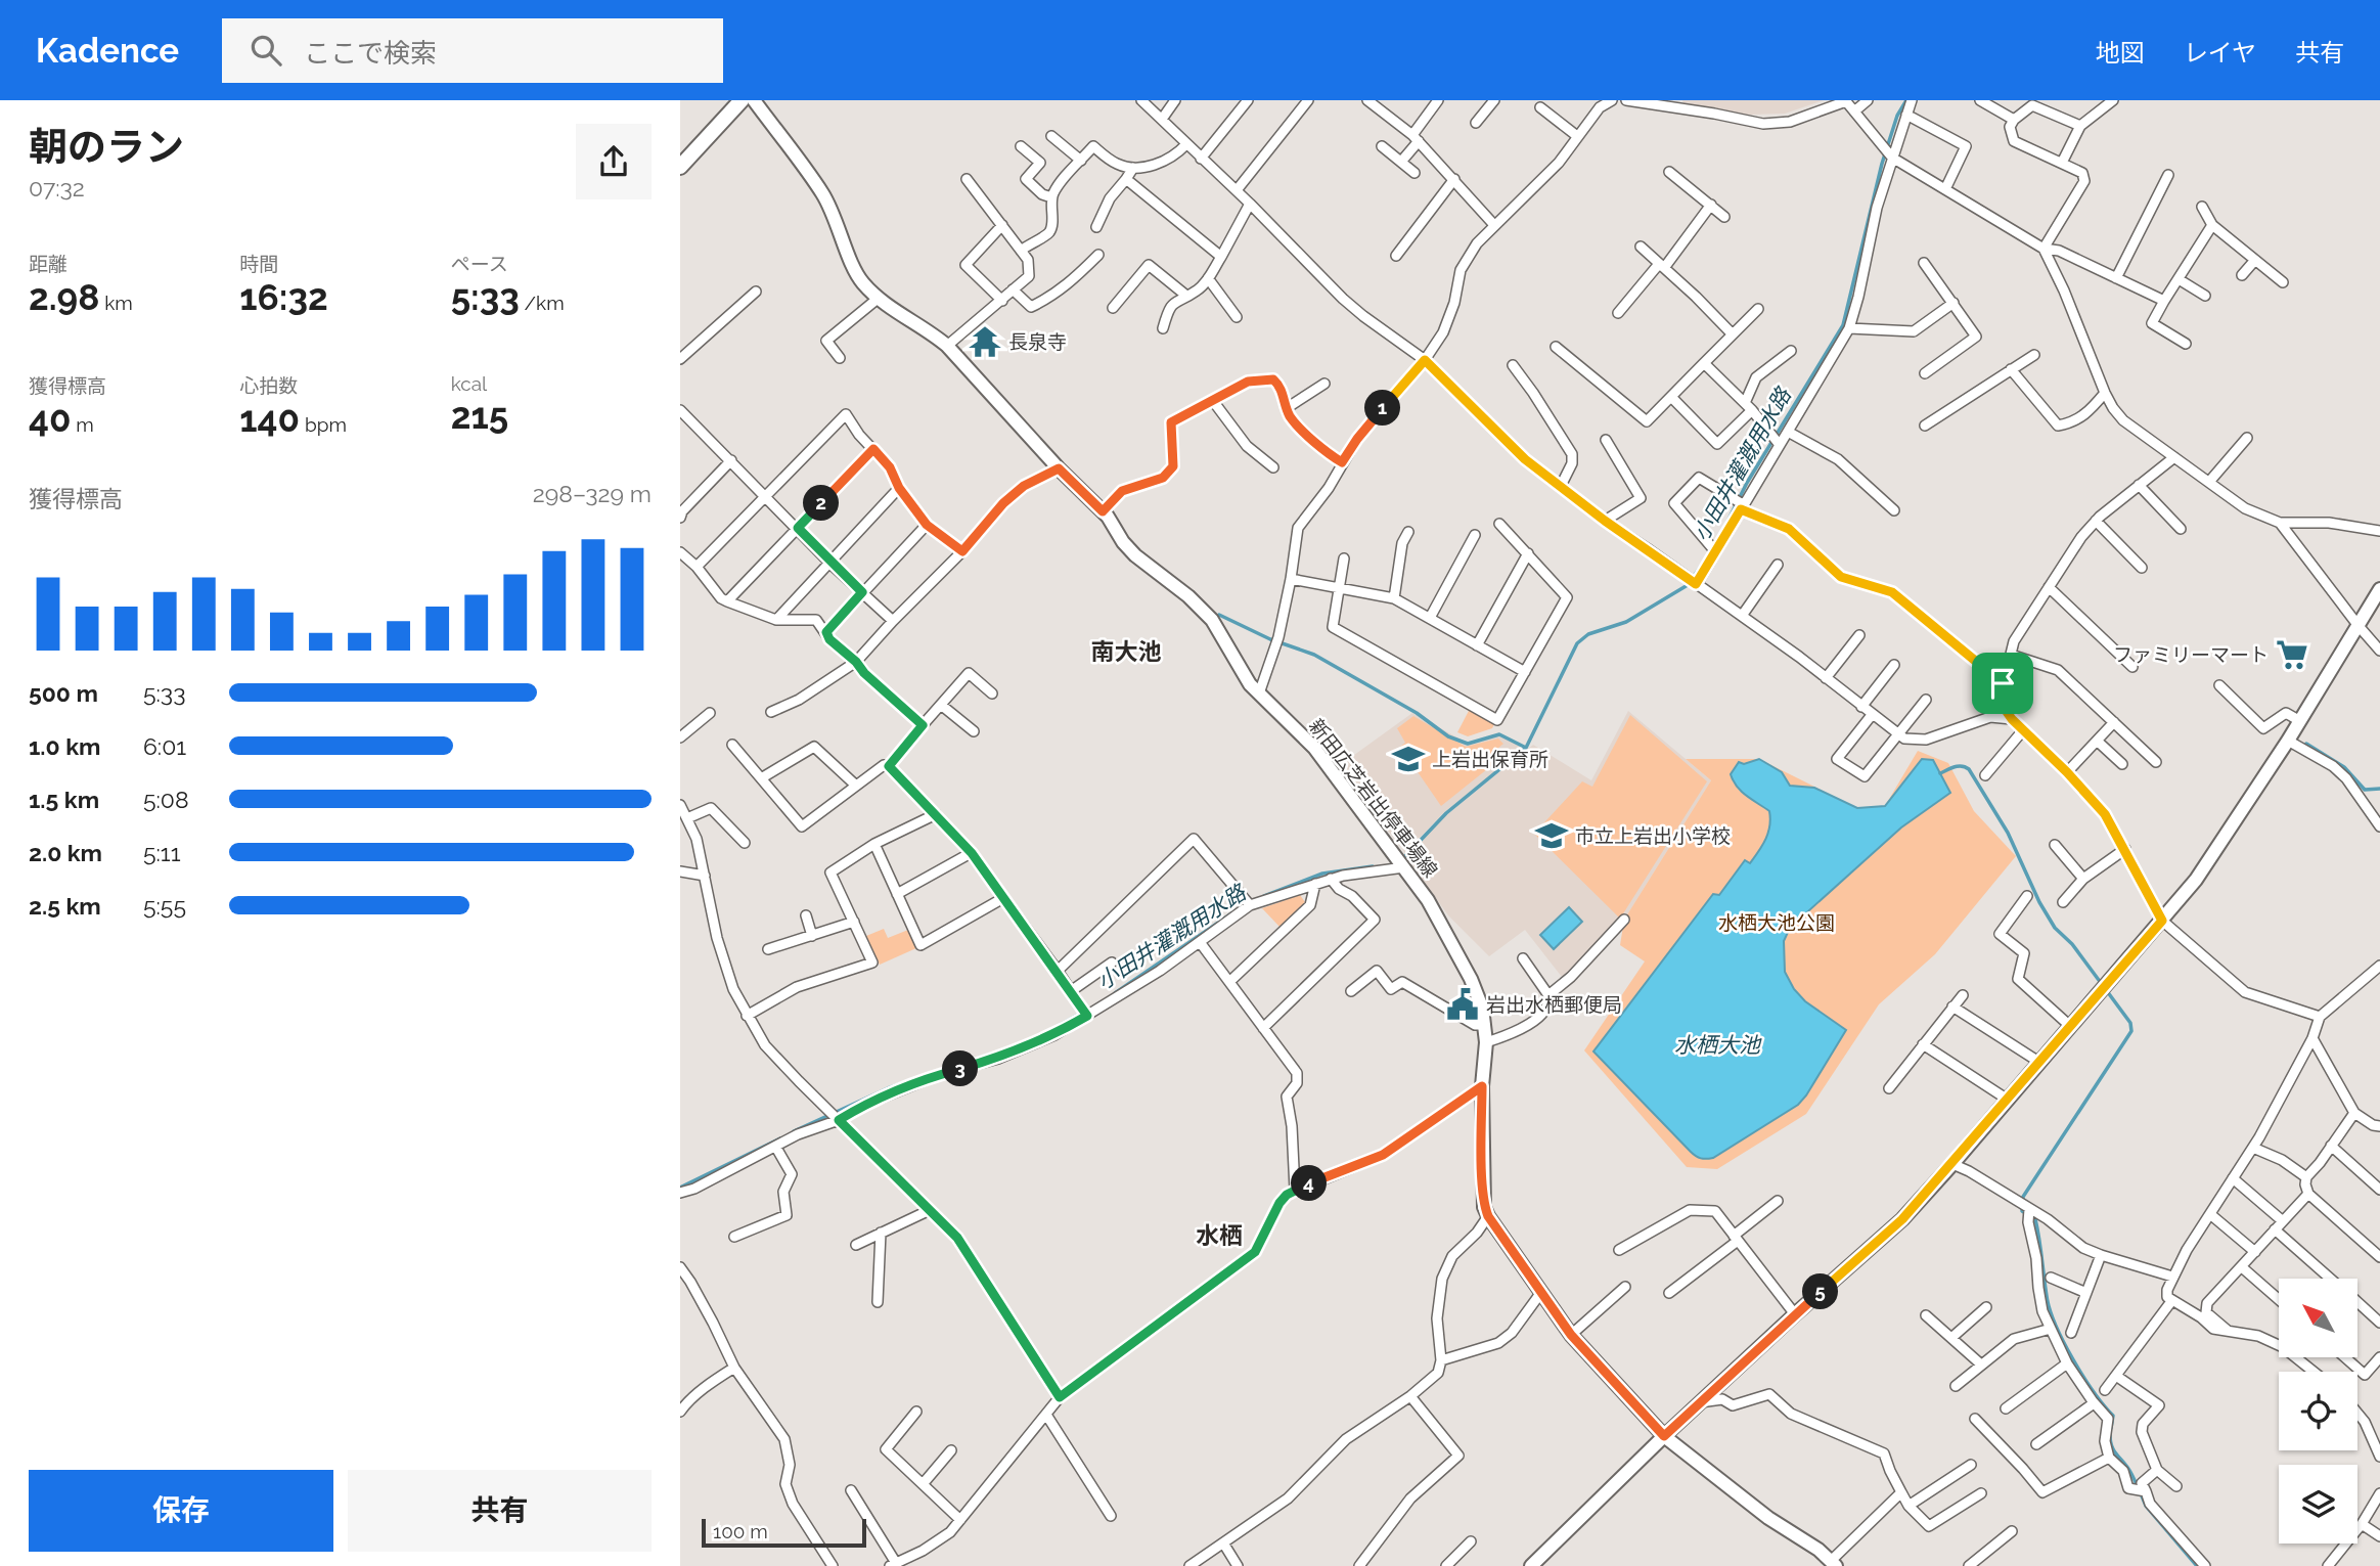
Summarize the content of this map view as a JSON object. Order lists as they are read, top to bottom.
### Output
{
  "streets": {
    "main road": ["新田広芝岩出停車場線"]
  },
  "districts": ["南大池", "水栖"],
  "water": ["小田井灌漑用水路", "水栖大池"],
  "parks": ["水栖大池公園"],
  "places": {
    "temple": ["長泉寺"],
    "supermarket": ["ファミリーマート"],
    "school or university": ["上岩出保育所", "市立上岩出小学校"],
    "public building": ["岩出水栖郵便局"]
  },
  "scale_bar": "100 m",
  "north": "top left",
  "page": {
    "header": "Kadence",
    "search": "ここで検索",
    "nav": ["地図", "レイヤ", "共有"],
    "heading": ["朝のラン", "07:32"],
    "stats": [
      ["距離", "2.98 km"],
      ["時間", "16:32"],
      ["ペース", "5:33 /km"],
      ["獲得標高", "40 m"],
      ["心拍数", "140 bpm"],
      ["kcal", "215"]
    ],
    "pins": [
      "1",
      "2",
      "3",
      "4",
      "5"
    ],
    "chart": ["獲得標高", "298–329 m"],
    "list": [
      {
        "name": "500 m",
        "note": "5:33"
      },
      {
        "name": "1.0 km",
        "note": "6:01"
      },
      {
        "name": "1.5 km",
        "note": "5:08"
      },
      {
        "name": "2.0 km",
        "note": "5:11"
      },
      {
        "name": "2.5 km",
        "note": "5:55"
      }
    ],
    "buttons": ["保存", "共有"],
    "scale": "100 m"
  }
}
